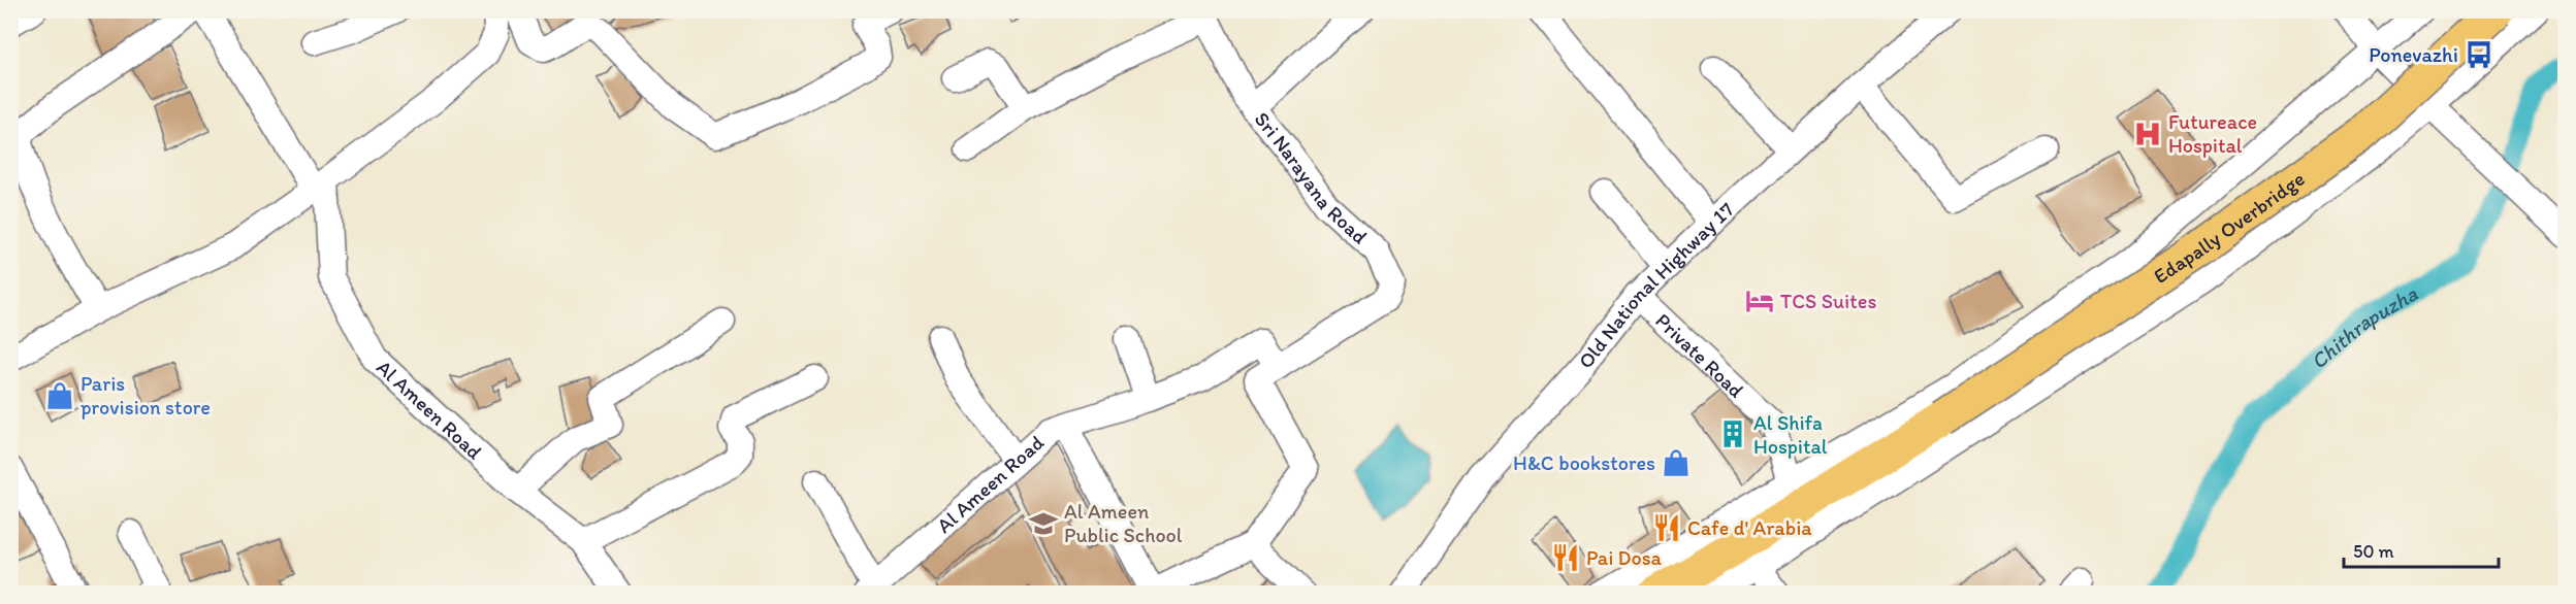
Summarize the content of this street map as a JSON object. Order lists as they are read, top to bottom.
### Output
{
  "streets": {
    "highway": ["Edapally Overbridge"],
    "street": [
      "Sri Narayana Road",
      "Old National Highway 17",
      "Private Road",
      "Al Ameen Road"
    ]
  },
  "crossings": [
    ["Sri Narayana Road", "Al Ameen Road"],
    ["Old National Highway 17", "Private Road"]
  ],
  "water": ["Chithrapuzha"],
  "places": {
    "bus stop": ["Ponevazhi"],
    "hospital": ["Futureace Hospital"],
    "hotel": ["TCS Suites"],
    "shop": ["Paris provision store", "H&C bookstores"],
    "building": ["Al Shifa Hospital"],
    "school or university": ["Al Ameen Public School"],
    "restaurant": ["Cafe d' Arabia", "Pai Dosa"]
  },
  "scale_bar": "50 m"
}
